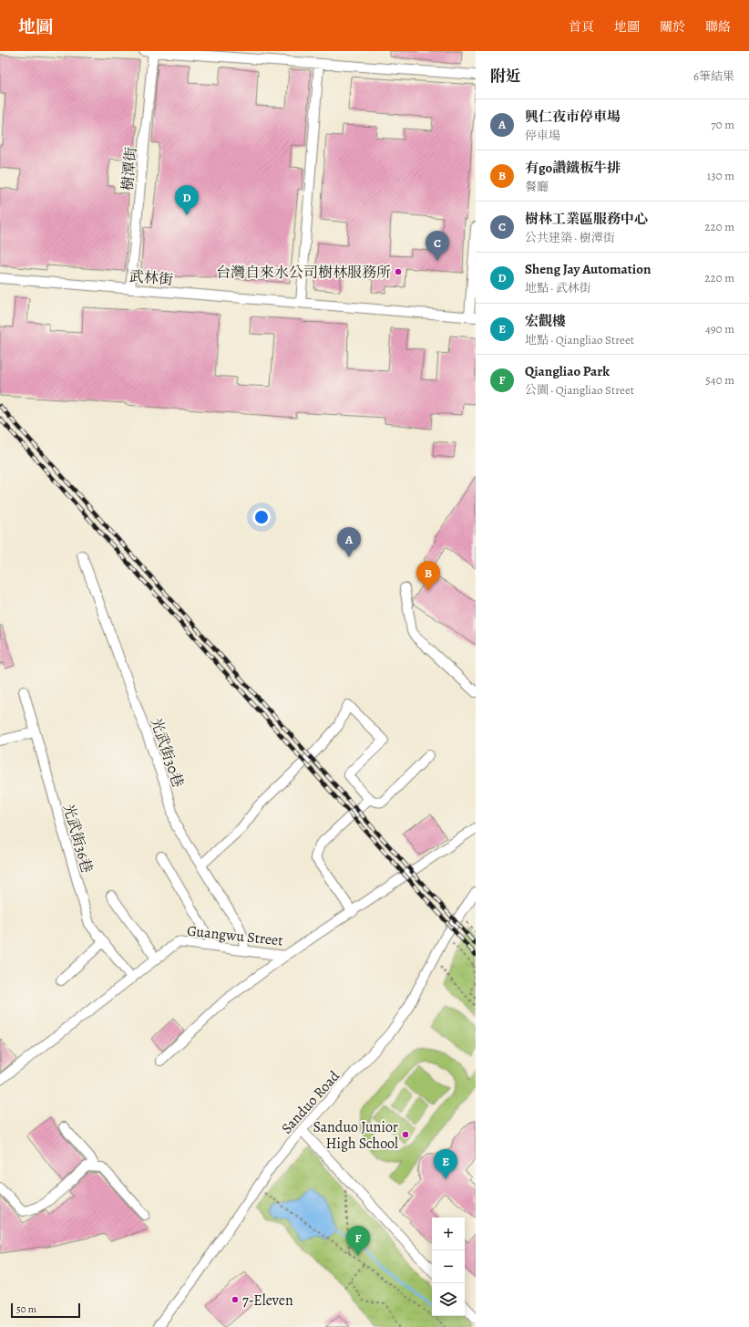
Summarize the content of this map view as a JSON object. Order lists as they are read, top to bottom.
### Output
{
  "streets": {
    "street": [
      "樹潭街",
      "武林街",
      "光武街30巷",
      "光武街36巷",
      "Guangwu Street",
      "Sanduo Road"
    ]
  },
  "crossings": [
    ["樹潭街", "武林街"],
    ["光武街30巷", "Guangwu Street"],
    ["光武街36巷", "Guangwu Street"]
  ],
  "places": ["台灣自來水公司樹林服務所", "Sanduo Junior High School", "7-Eleven"],
  "scale_bar": "50 m",
  "page": {
    "header": "地圖",
    "nav": [
      "首頁",
      "地圖",
      "關於",
      "聯絡"
    ],
    "heading": ["附近", "6筆結果"],
    "list": [
      {
        "mark": "A",
        "name": "興仁夜市停車場",
        "note": "停車場",
        "value": "70 m"
      },
      {
        "mark": "B",
        "name": "有go讚鐵板牛排",
        "note": "餐廳",
        "value": "130 m"
      },
      {
        "mark": "C",
        "name": "樹林工業區服務中心",
        "note": "公共建築 · 樹潭街",
        "value": "220 m"
      },
      {
        "mark": "D",
        "name": "Sheng Jay Automation",
        "note": "地點 · 武林街",
        "value": "220 m"
      },
      {
        "mark": "E",
        "name": "宏觀樓",
        "note": "地點 · Qiangliao Street",
        "value": "490 m"
      },
      {
        "mark": "F",
        "name": "Qiangliao Park",
        "note": "公園 · Qiangliao Street",
        "value": "540 m"
      }
    ],
    "pins": [
      "D",
      "C",
      "A",
      "B",
      "E",
      "F"
    ],
    "map_buttons": ["+", "−"],
    "scale": "50 m"
  }
}
